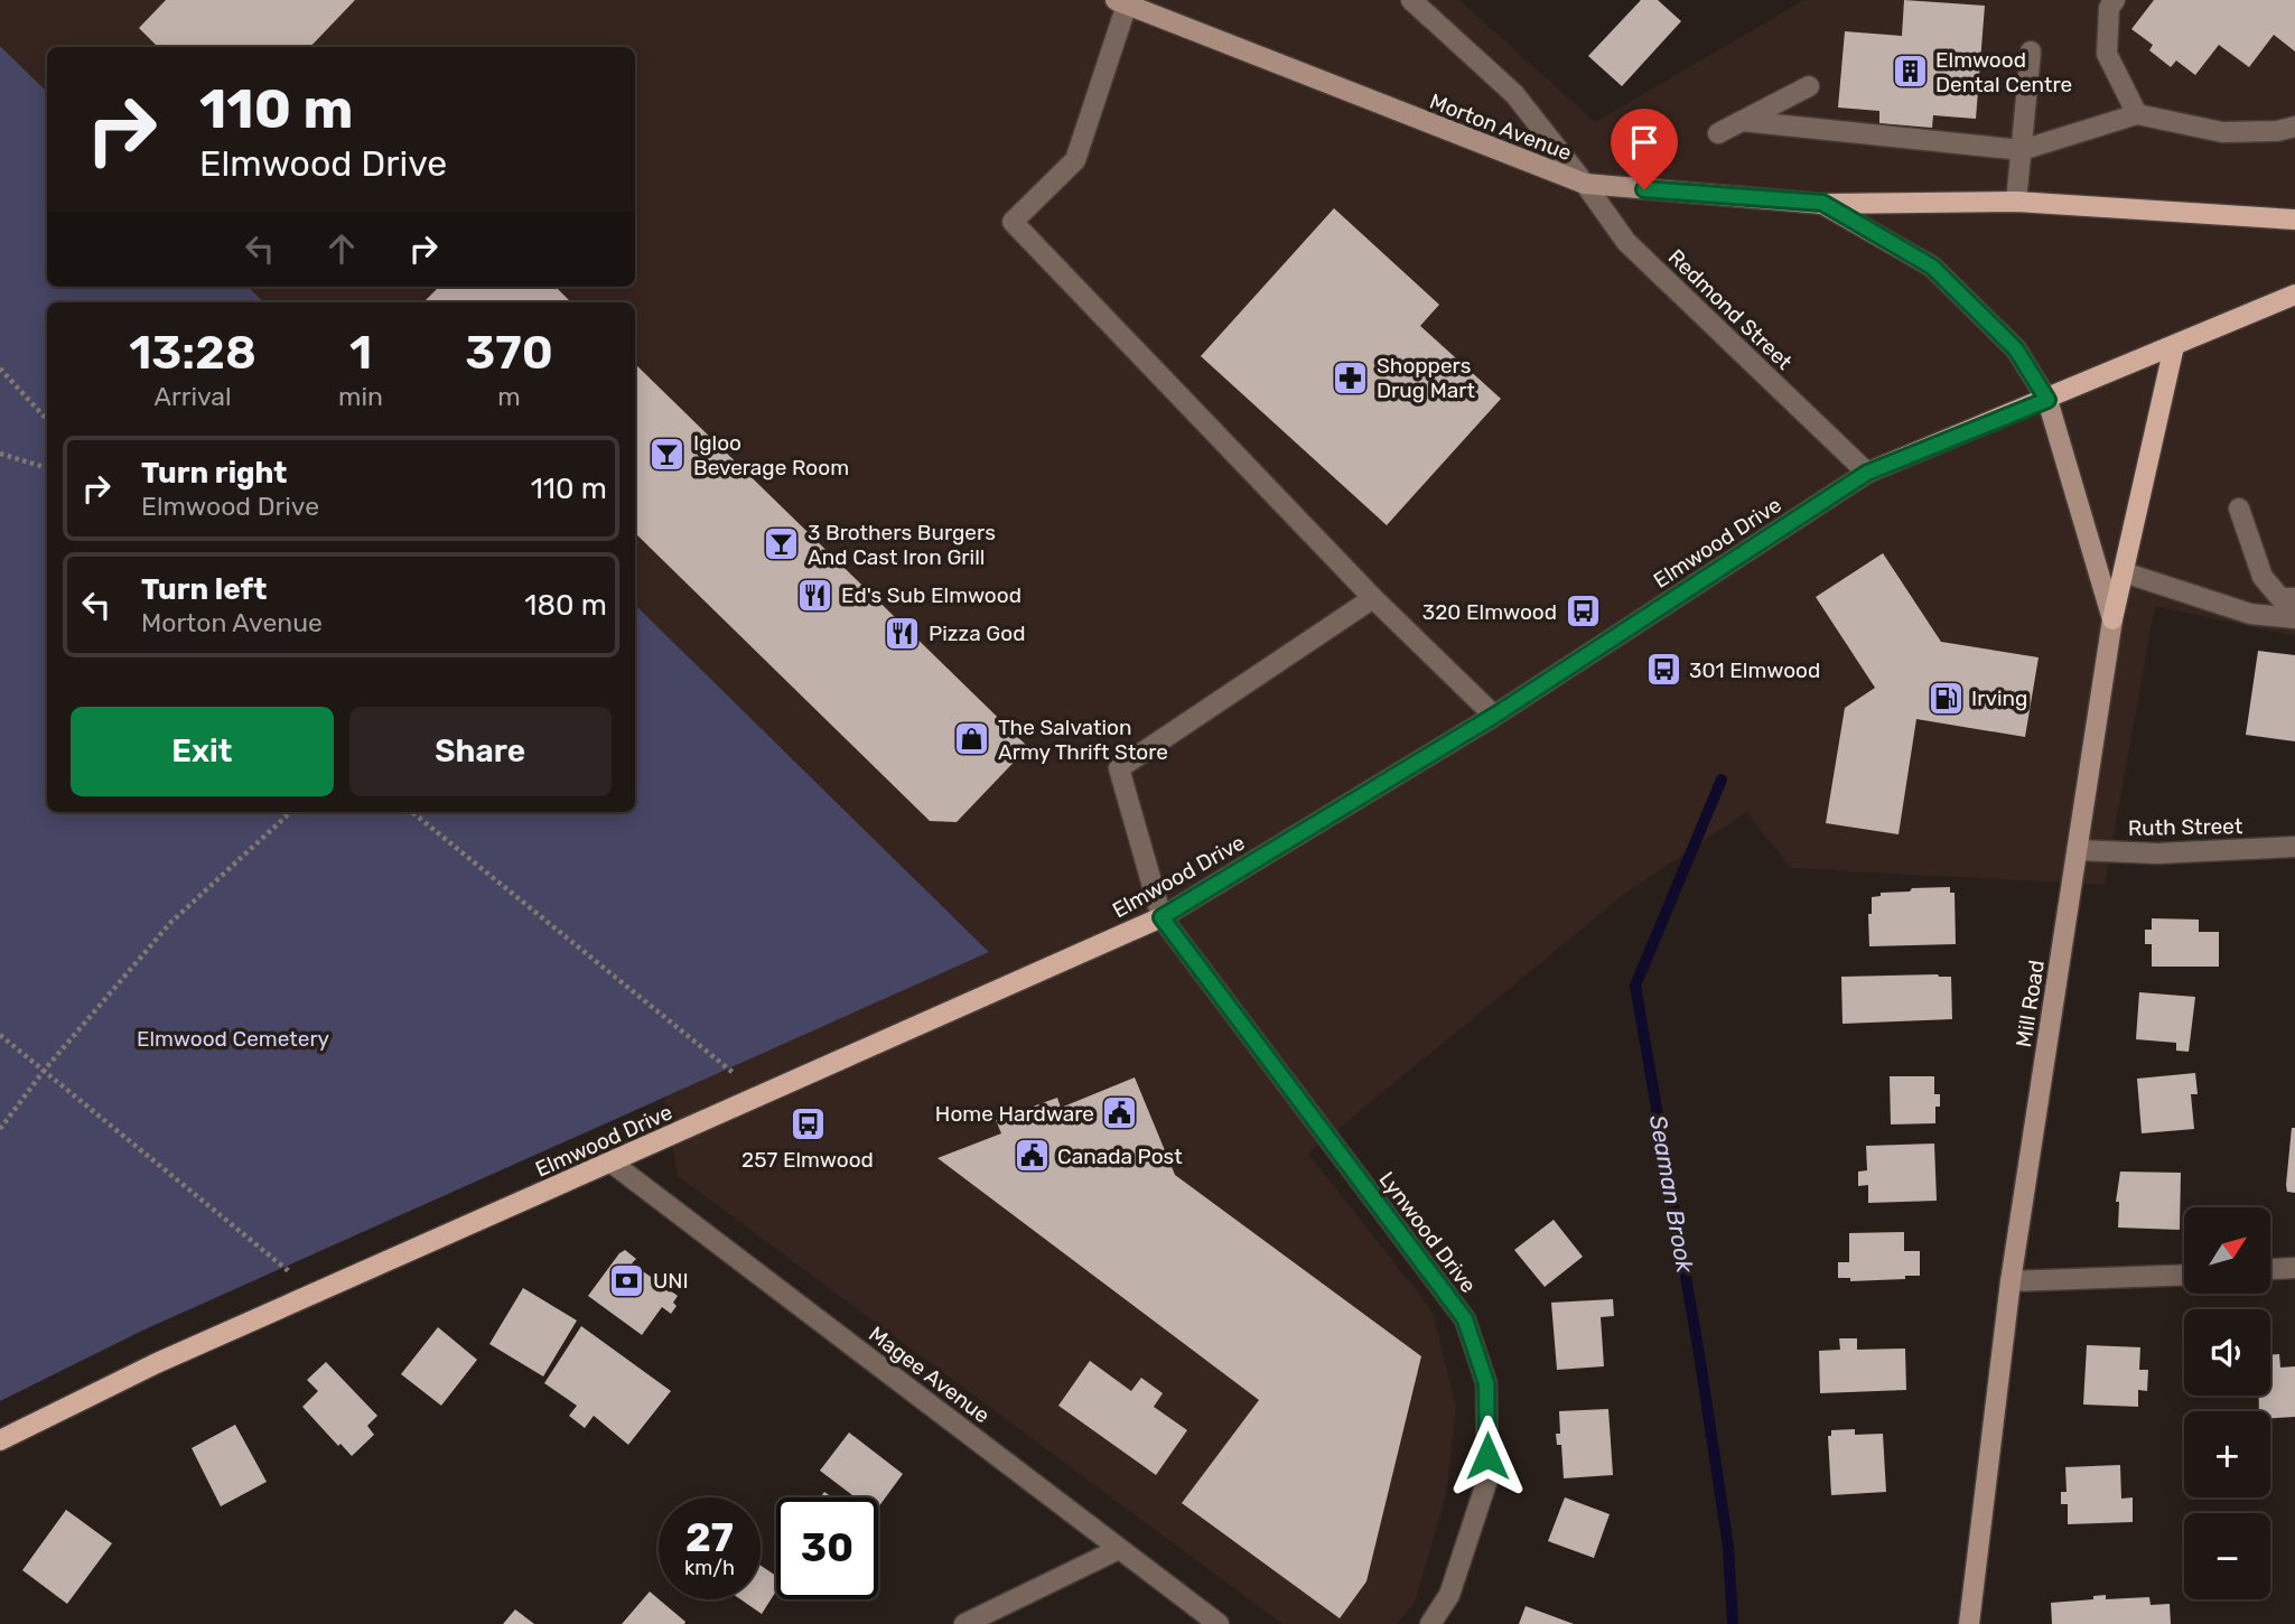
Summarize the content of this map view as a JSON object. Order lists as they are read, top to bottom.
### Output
{
  "streets": {
    "main road": ["Elmwood Drive"],
    "street": [
      "Morton Avenue",
      "Redmond Street",
      "Ruth Street",
      "Mill Road",
      "Lynwood Drive",
      "Magee Avenue"
    ]
  },
  "crossings": [
    ["Morton Avenue", "Redmond Street"],
    ["Morton Avenue", "Elmwood Drive"],
    ["Morton Avenue", "Mill Road"],
    ["Redmond Street", "Elmwood Drive"],
    ["Elmwood Drive", "Mill Road"],
    ["Elmwood Drive", "Lynwood Drive"],
    ["Elmwood Drive", "Magee Avenue"],
    ["Ruth Street", "Mill Road"]
  ],
  "water": ["Seaman Brook"],
  "parks": ["Elmwood Cemetery"],
  "places": {
    "building": ["Elmwood Dental Centre"],
    "pharmacy": ["Shoppers Drug Mart"],
    "bar": ["Igloo Beverage Room", "3 Brothers Burgers And Cast Iron Grill"],
    "restaurant": ["Ed's Sub Elmwood", "Pizza God"],
    "bus stop": ["320 Elmwood", "301 Elmwood", "257 Elmwood"],
    "fuel station": ["Irving"],
    "shop": ["The Salvation Army Thrift Store"],
    "public building": ["Home Hardware", "Canada Post"],
    "bank": ["UNI"]
  },
  "north": "top right",
  "page": {
    "turn": ["110 m", "Elmwood Drive"],
    "eta": [
      "13:28",
      "Arrival",
      "1",
      "min",
      "370",
      "m"
    ],
    "list": [
      {
        "name": "Turn right",
        "note": "Elmwood Drive",
        "value": "110 m"
      },
      {
        "name": "Turn left",
        "note": "Morton Avenue",
        "value": "180 m"
      }
    ],
    "buttons": ["Exit", "Share"],
    "map_buttons": ["+", "−"],
    "speed": "27 km/h",
    "limit": "30"
  }
}
